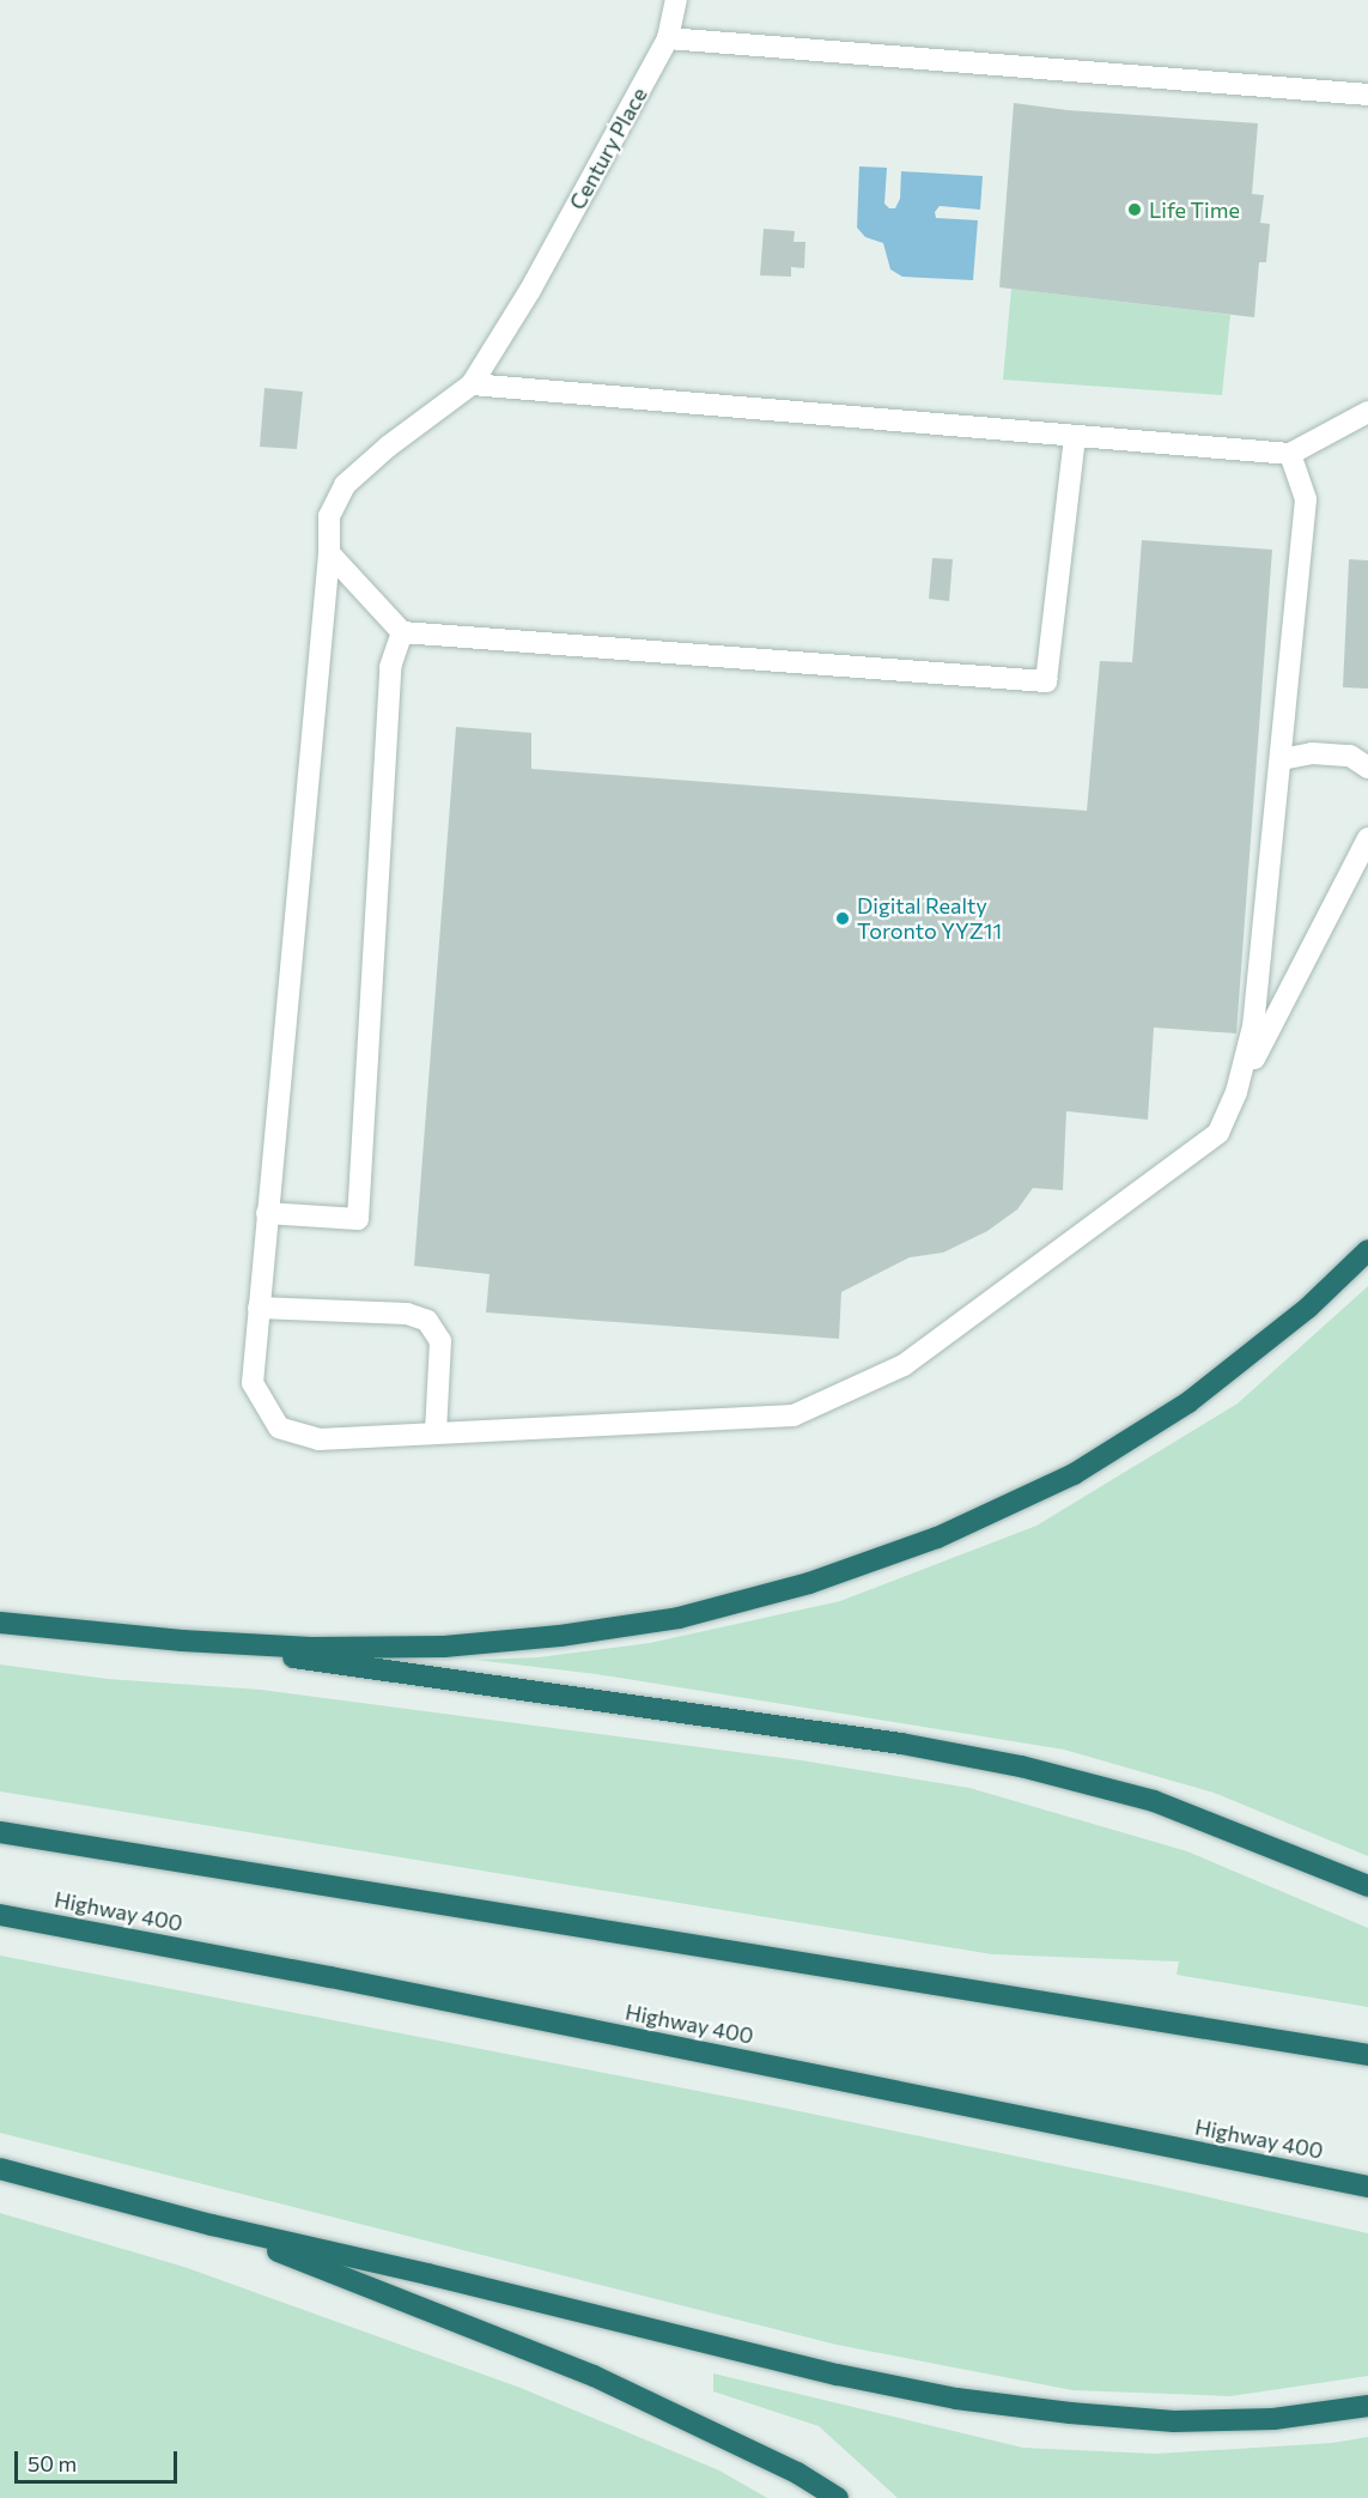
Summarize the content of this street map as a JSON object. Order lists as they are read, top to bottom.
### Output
{
  "streets": {
    "highway": ["Highway 400"],
    "street": ["Century Place"]
  },
  "places": ["Life Time", "Digital Realty Toronto YYZ11"],
  "scale_bar": "50 m"
}
